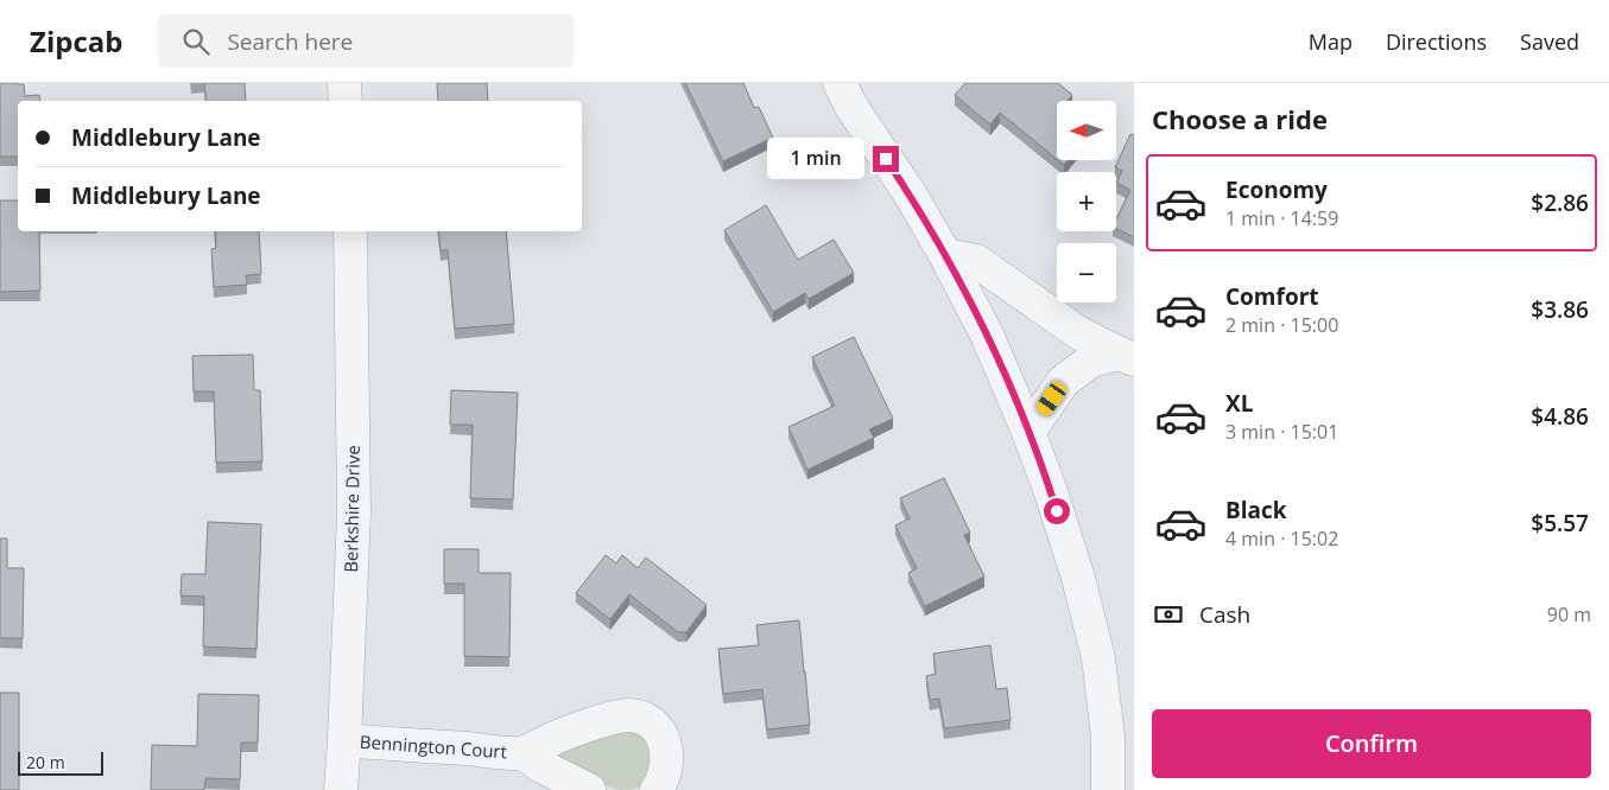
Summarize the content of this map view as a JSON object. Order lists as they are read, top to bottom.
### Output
{
  "streets": {
    "street": ["Berkshire Drive", "Bennington Court"]
  },
  "crossings": [
    ["Berkshire Drive", "Bennington Court"]
  ],
  "scale_bar": "20 m",
  "north": "left",
  "page": {
    "header": "Zipcab",
    "search": "Search here",
    "nav": ["Map", "Directions", "Saved"],
    "heading": "Choose a ride",
    "map_buttons": ["+", "−"],
    "banner": ["Middlebury Lane", "Middlebury Lane"],
    "bubble": "1 min",
    "list": [
      {
        "name": "Economy",
        "note": "1 min · 14:59",
        "value": "$2.86"
      },
      {
        "name": "Comfort",
        "note": "2 min · 15:00",
        "value": "$3.86"
      },
      {
        "name": "XL",
        "note": "3 min · 15:01",
        "value": "$4.86"
      },
      {
        "name": "Black",
        "note": "4 min · 15:02",
        "value": "$5.57"
      }
    ],
    "pay": ["Cash", "90 m"],
    "buttons": "Confirm",
    "scale": "20 m"
  }
}
